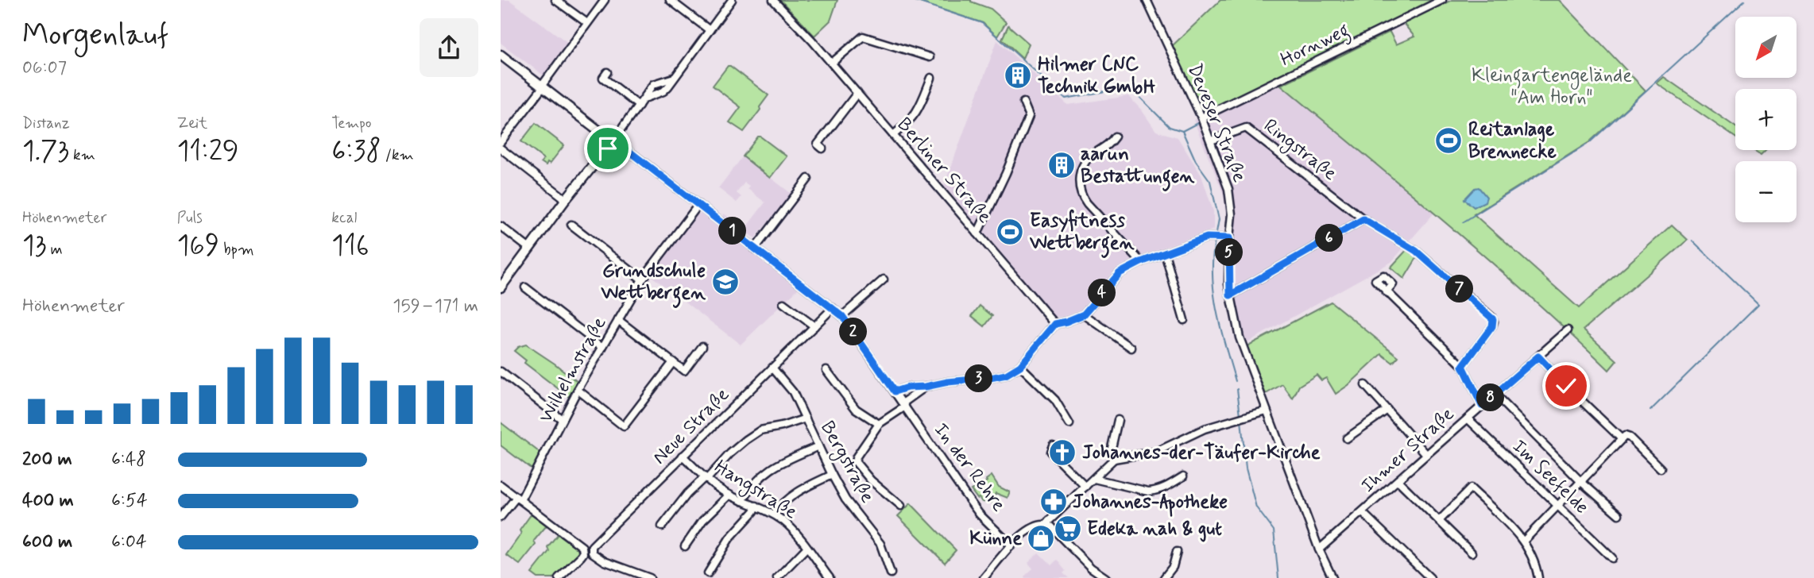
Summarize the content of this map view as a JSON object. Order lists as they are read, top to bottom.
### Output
{
  "streets": {
    "street": [
      "Hornweg",
      "Deveser Straße",
      "Ringstraße",
      "Berliner Straße",
      "Wilhelmstraße",
      "Neue Straße",
      "Ihmer Straße",
      "Bergstraße",
      "In der Rehre",
      "Im Seefelde",
      "Hangstraße"
    ]
  },
  "crossings": [
    ["Hornweg", "Deveser Straße"],
    ["Deveser Straße", "Ringstraße"],
    ["Deveser Straße", "Ihmer Straße"],
    ["Wilhelmstraße", "In der Rehre"],
    ["Neue Straße", "Bergstraße"],
    ["Neue Straße", "In der Rehre"],
    ["Neue Straße", "Hangstraße"],
    ["Ihmer Straße", "Im Seefelde"]
  ],
  "parks": ["Kleingartengelände \"Am Horn\""],
  "places": {
    "building": ["Hilmer CNC Technik GmbH", "aarun Bestattungen"],
    "sports": ["Reitanlage Brennecke", "Easyfitness Wettbergen"],
    "school or university": ["Grundschule Wettbergen"],
    "church": ["Johannes-der-Täufer-Kirche"],
    "pharmacy": ["Johannes-Apotheke"],
    "supermarket": ["Edeka nah & gut"],
    "shop": ["Künne"]
  },
  "north": "bottom left",
  "page": {
    "heading": ["Morgenlauf", "06:07"],
    "map_buttons": ["+", "−"],
    "stats": [
      ["Distanz", "1.73 km"],
      ["Zeit", "11:29"],
      ["Tempo", "6:38 /km"],
      ["Höhenmeter", "13 m"],
      ["Puls", "169 bpm"],
      ["kcal", "116"]
    ],
    "pins": [
      "1",
      "6",
      "5",
      "7",
      "4",
      "2",
      "3",
      "8"
    ],
    "chart": ["Höhenmeter", "159–171 m"],
    "list": [
      {
        "name": "200 m",
        "note": "6:48"
      },
      {
        "name": "400 m",
        "note": "6:54"
      },
      {
        "name": "600 m",
        "note": "6:04"
      }
    ]
  }
}
